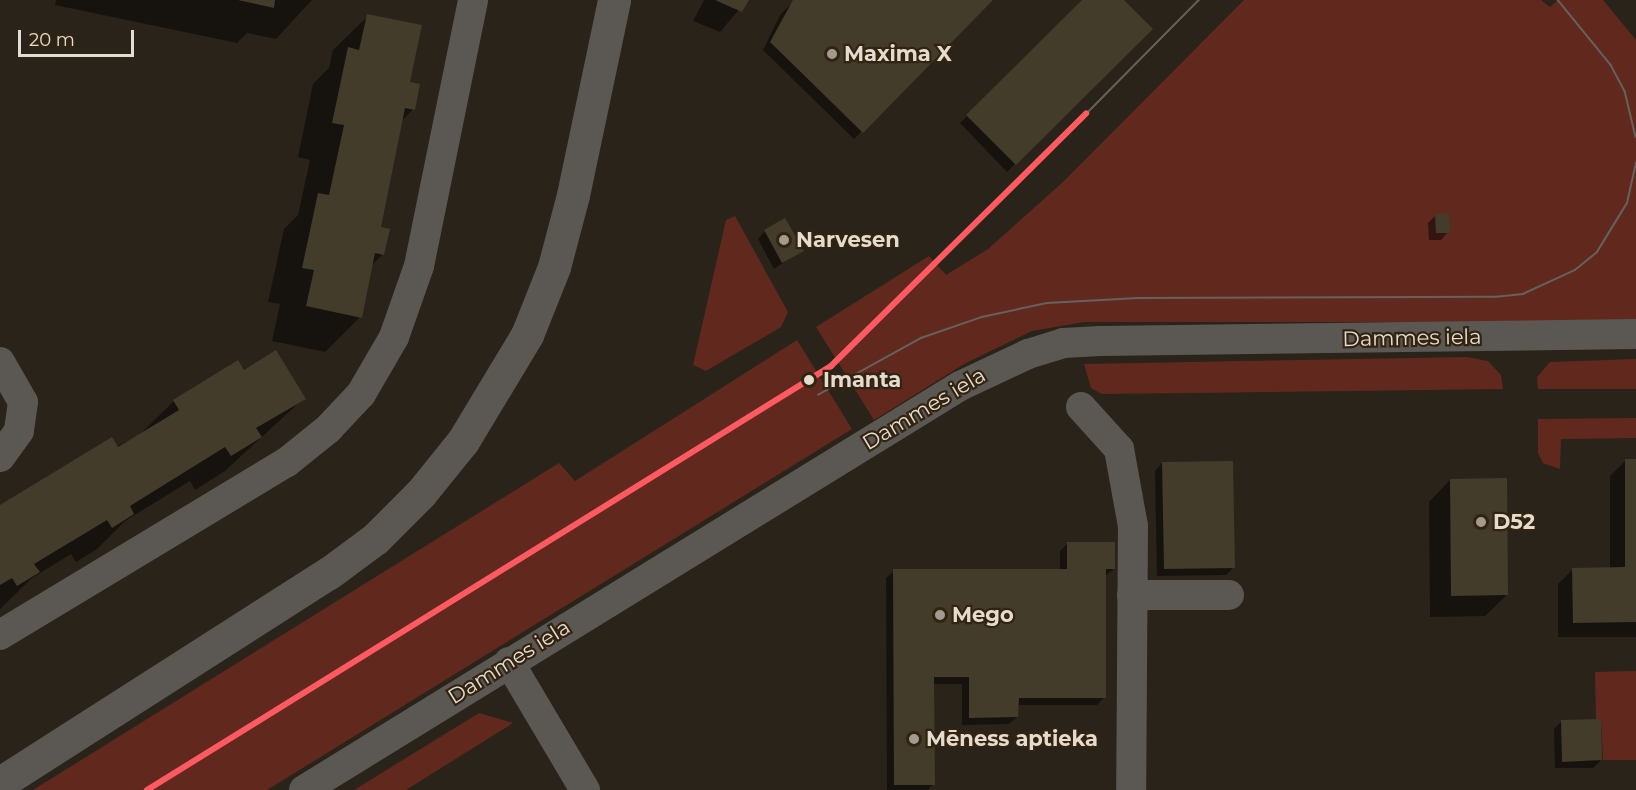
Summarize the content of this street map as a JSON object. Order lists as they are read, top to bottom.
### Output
{
  "streets": {
    "street": ["Dammes iela"]
  },
  "places": [
    "Maxima X",
    "Narvesen",
    "Imanta",
    "D52",
    "Mego",
    "Mēness aptieka"
  ],
  "scale_bar": "20 m"
}
